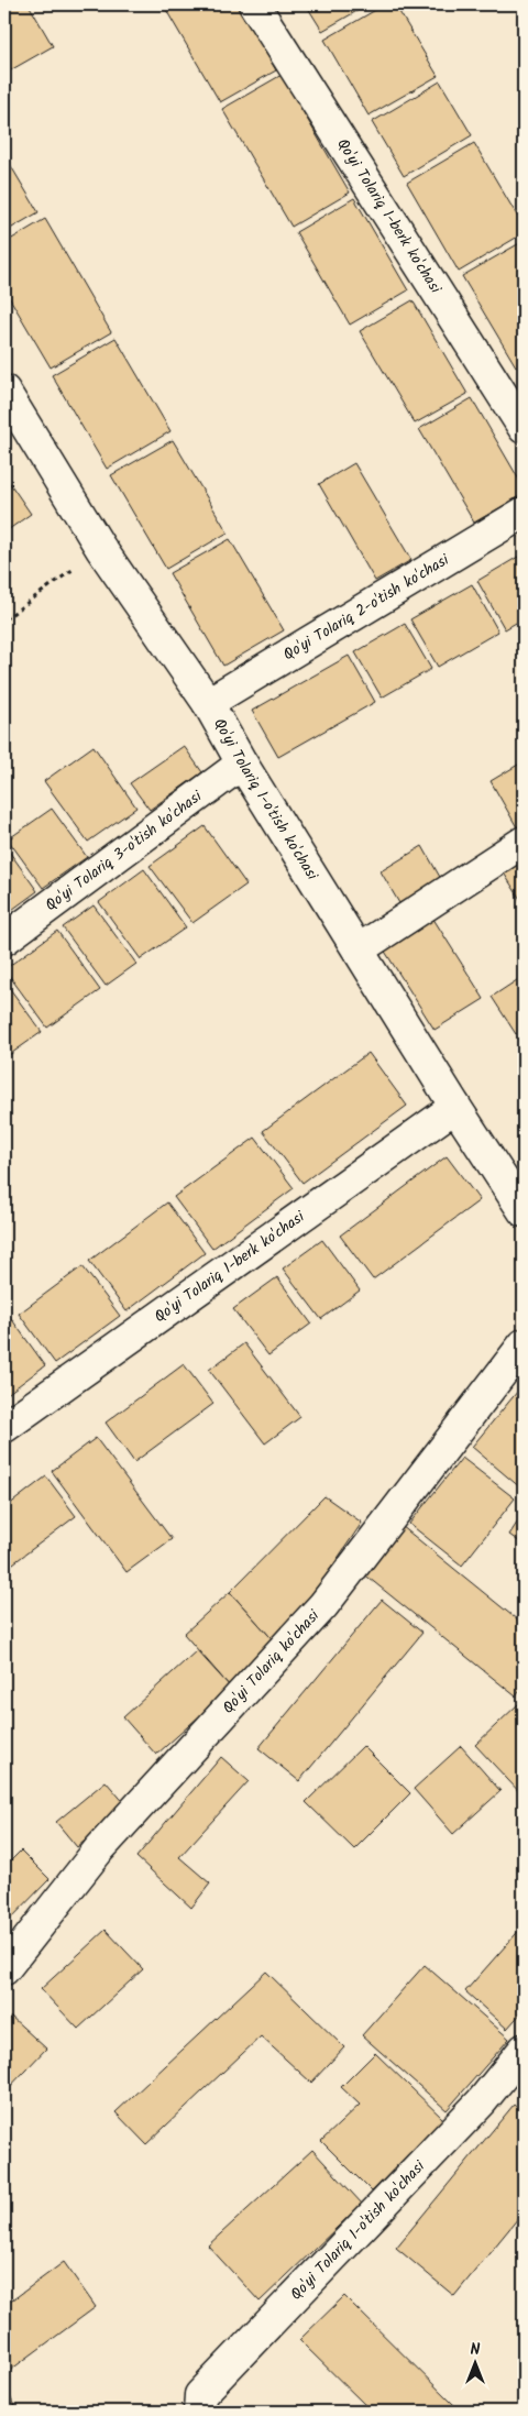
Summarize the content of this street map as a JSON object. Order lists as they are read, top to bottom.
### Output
{
  "streets": {
    "street": [
      "Qo'yi Tolariq 1-berk ko'chasi",
      "Qo'yi Tolariq 2-o'tish ko'chasi",
      "Qo'yi Tolariq 1-o'tish ko'chasi",
      "Qo'yi Tolariq 3-o'tish ko'chasi",
      "Qo'yi Tolariq ko'chasi"
    ]
  },
  "crossings": [
    ["Qo'yi Tolariq 1-berk ko'chasi", "Qo'yi Tolariq 1-o'tish ko'chasi"],
    ["Qo'yi Tolariq 2-o'tish ko'chasi", "Qo'yi Tolariq 1-o'tish ko'chasi"],
    ["Qo'yi Tolariq 1-o'tish ko'chasi", "Qo'yi Tolariq 3-o'tish ko'chasi"]
  ],
  "north": "top"
}
